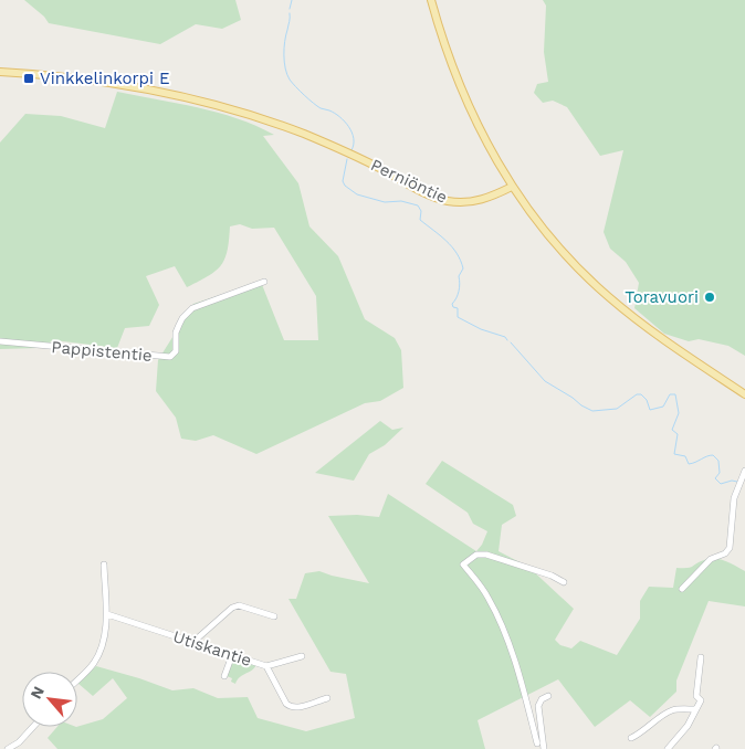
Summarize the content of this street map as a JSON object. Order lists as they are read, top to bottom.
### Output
{
  "streets": {
    "main road": ["Perniöntie"],
    "street": ["Pappistentie", "Utiskantie"]
  },
  "places": {
    "transit": ["Vinkkelinkorpi E"],
    "other": ["Toravuori"]
  },
  "north": "top left"
}
